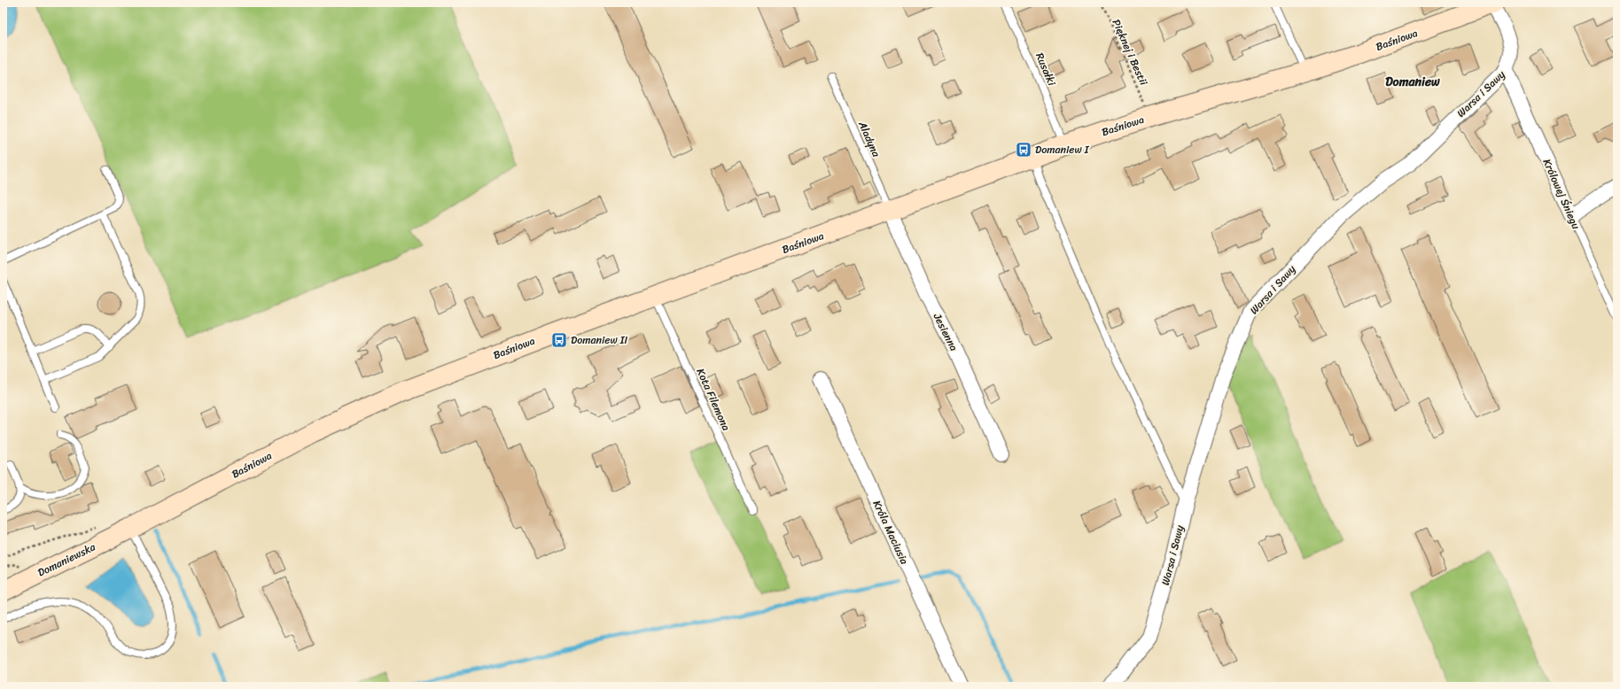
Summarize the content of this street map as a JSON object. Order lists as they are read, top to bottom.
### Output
{
  "streets": {
    "main road": ["Baśniowa", "Domaniewska"],
    "street": [
      "Warsa i Sawy",
      "Królowej Śniegu",
      "Jesienna",
      "Króla Maciusia"
    ],
    "lane": ["Rusałki", "Aladyna", "Kota Filemona"],
    "path": ["Pięknej i Bestii"]
  },
  "crossings": [
    ["Baśniowa", "Rusałki"],
    ["Baśniowa", "Warsa i Sawy"],
    ["Baśniowa", "Aladyna"],
    ["Baśniowa", "Jesienna"],
    ["Baśniowa", "Kota Filemona"],
    ["Baśniowa", "Domaniewska"],
    ["Warsa i Sawy", "Królowej Śniegu"],
    ["Aladyna", "Jesienna"]
  ],
  "districts": ["Domaniew"],
  "places": {
    "bus stop": ["Domaniew I", "Domaniew II"]
  }
}
